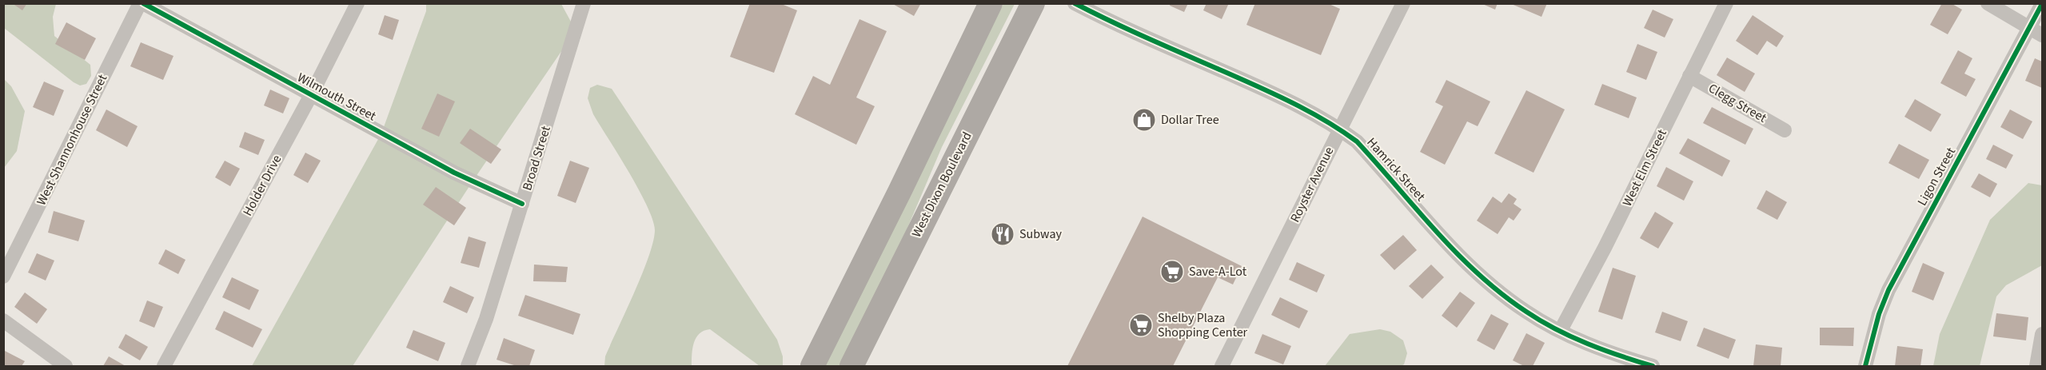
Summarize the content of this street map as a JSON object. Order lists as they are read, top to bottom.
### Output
{
  "streets": {
    "highway": ["West Dixon Boulevard"],
    "street": [
      "Wilmouth Street",
      "Clegg Street",
      "West Shannonhouse Street",
      "Broad Street",
      "West Elm Street",
      "Hamrick Street",
      "Ligon Street",
      "Royster Avenue",
      "Holder Drive"
    ]
  },
  "crossings": [
    ["Wilmouth Street", "West Shannonhouse Street"],
    ["Wilmouth Street", "Broad Street"],
    ["Wilmouth Street", "Holder Drive"],
    ["Clegg Street", "West Elm Street"],
    ["West Elm Street", "Hamrick Street"],
    ["Hamrick Street", "Royster Avenue"]
  ],
  "places": {
    "shop": ["Dollar Tree"],
    "restaurant": ["Subway"],
    "supermarket": ["Save-A-Lot", "Shelby Plaza Shopping Center"]
  }
}
